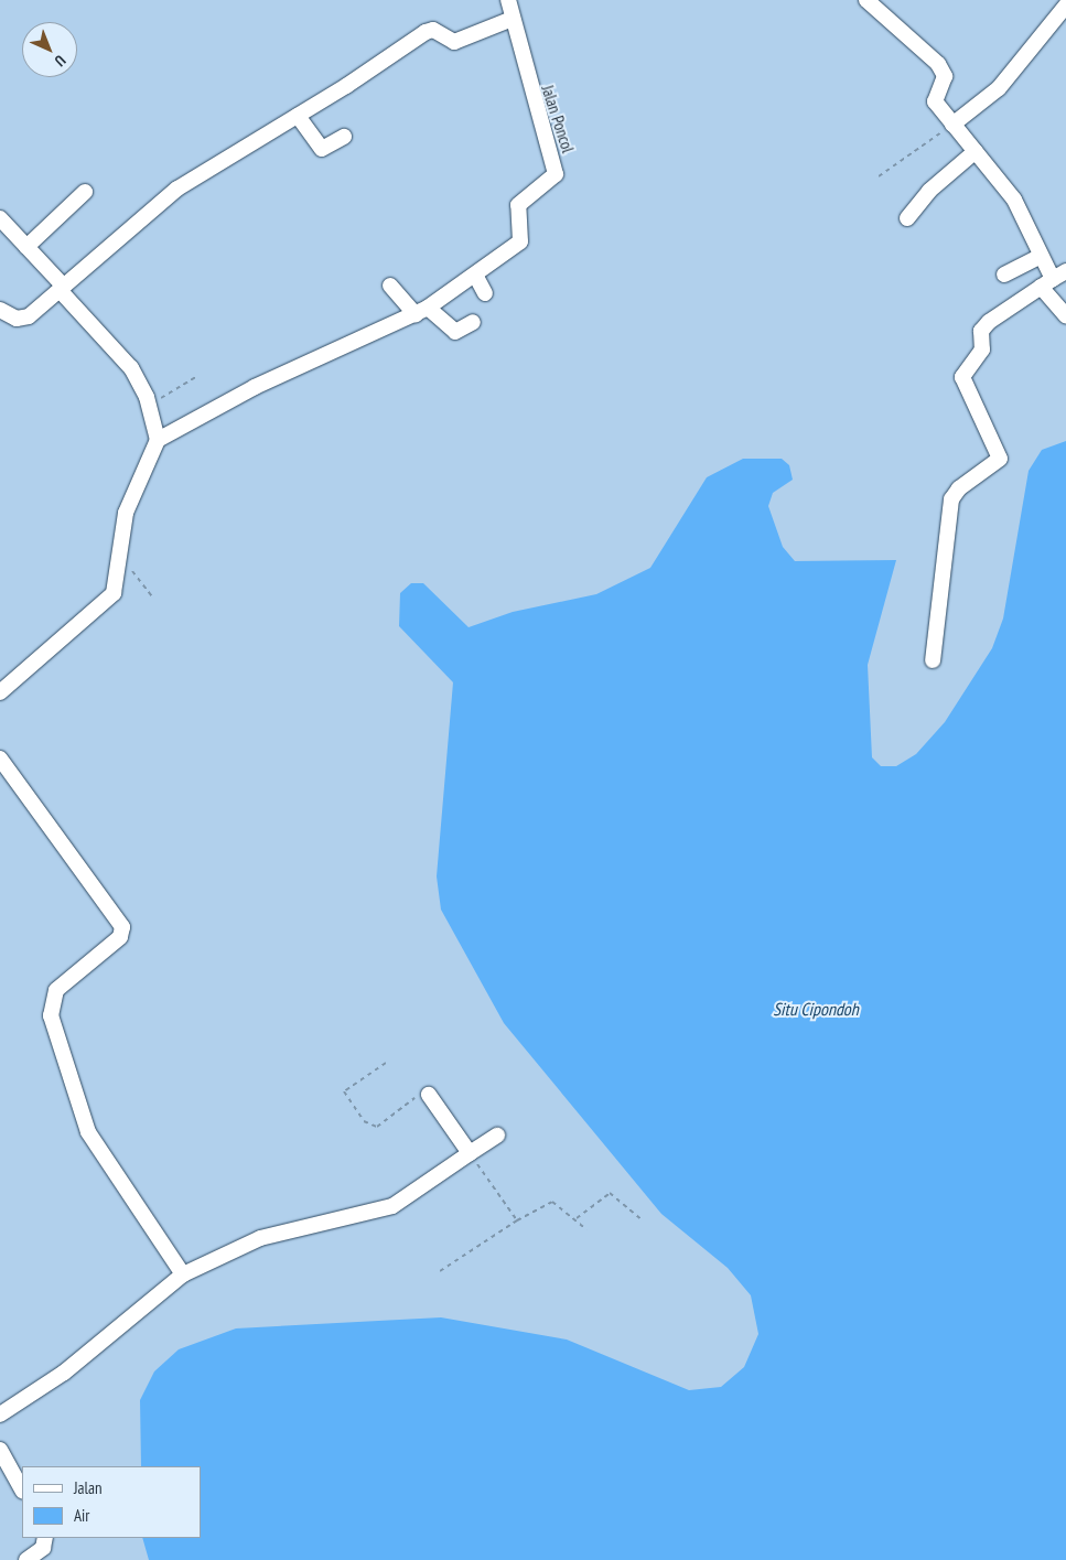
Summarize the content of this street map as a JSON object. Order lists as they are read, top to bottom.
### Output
{
  "streets": {
    "street": ["Jalan Poncol"]
  },
  "water": ["Situ Cipondoh"],
  "legend": ["Jalan", "Air"],
  "north": "bottom right"
}
